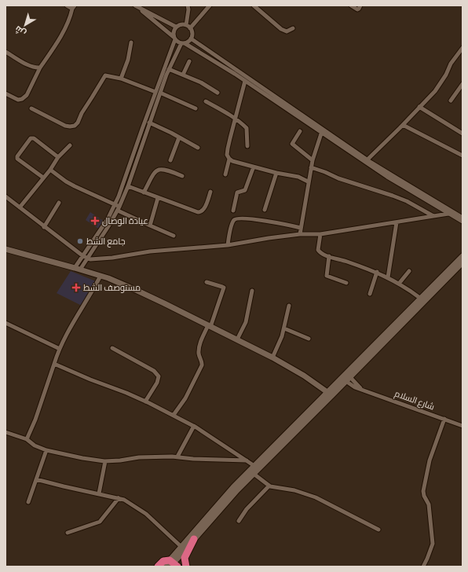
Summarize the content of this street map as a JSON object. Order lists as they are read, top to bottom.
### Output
{
  "streets": {
    "street": ["شارع السلام"]
  },
  "places": {
    "health": ["عيادة الوصال", "مستوصف الشط"],
    "other": ["جامع الشط"]
  },
  "north": "bottom left"
}
